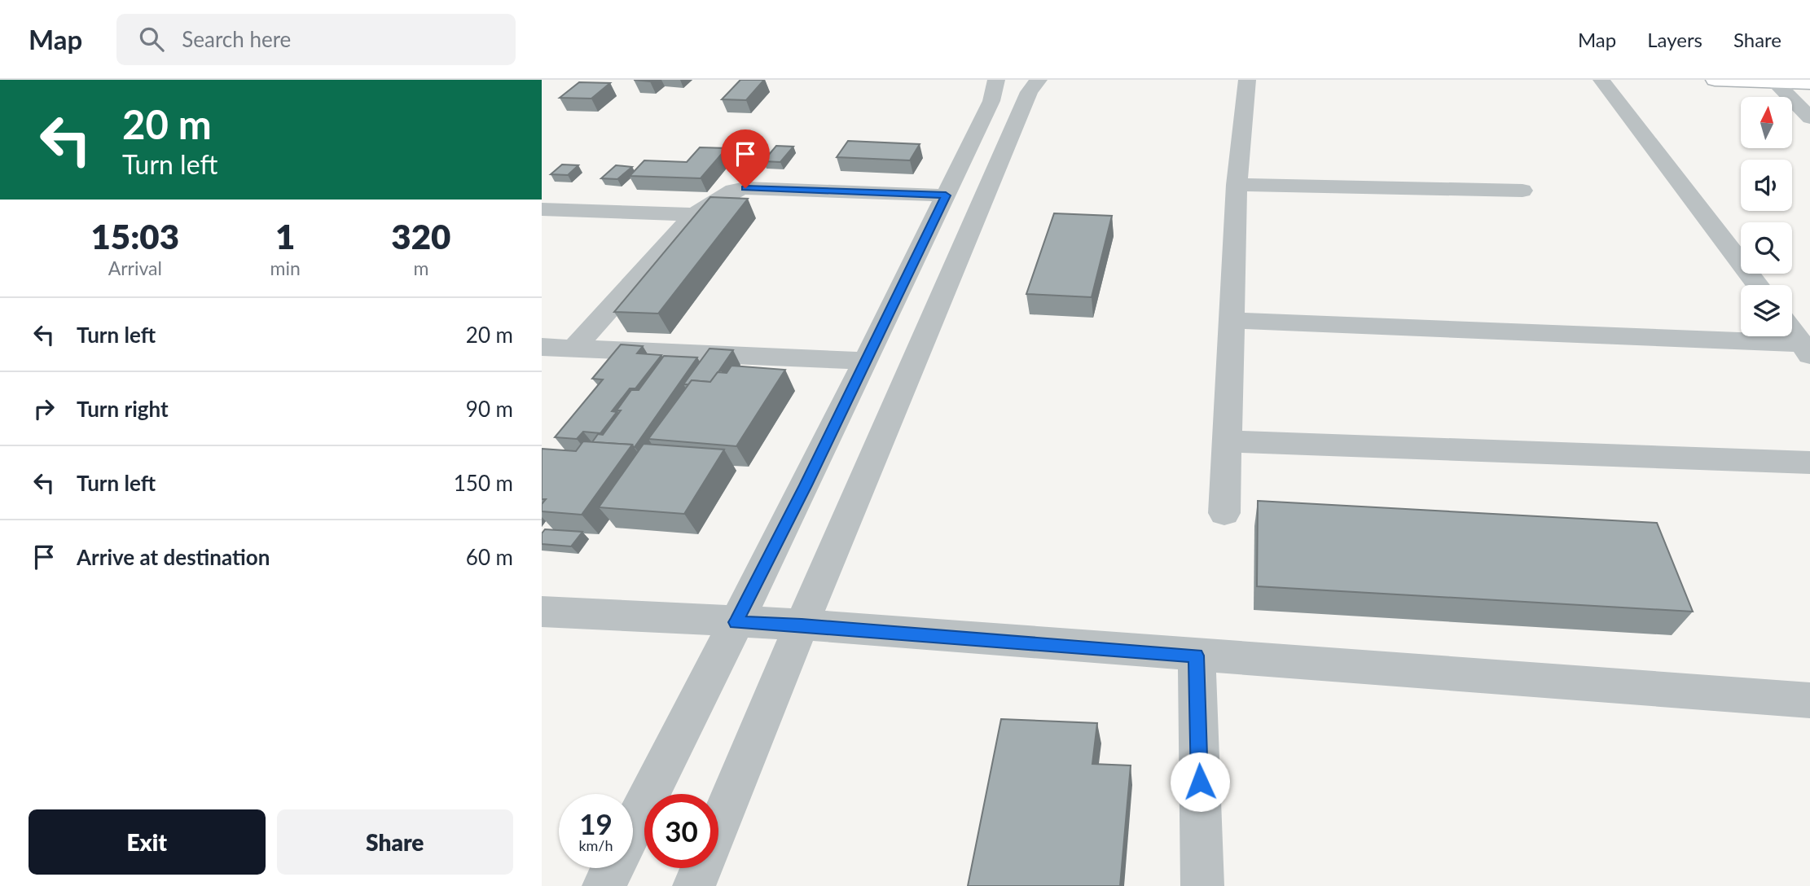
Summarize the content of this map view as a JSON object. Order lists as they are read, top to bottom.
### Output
{
  "north": "top",
  "page": {
    "header": "Map",
    "search": "Search here",
    "nav": ["Map", "Layers", "Share"],
    "turn": ["20 m", "Turn left"],
    "eta": [
      "15:03",
      "Arrival",
      "1",
      "min",
      "320",
      "m"
    ],
    "list": [
      {
        "name": "Turn left",
        "value": "20 m"
      },
      {
        "name": "Turn right",
        "value": "90 m"
      },
      {
        "name": "Turn left",
        "value": "150 m"
      },
      {
        "name": "Arrive at destination",
        "value": "60 m"
      }
    ],
    "speed": "19 km/h",
    "limit": "30",
    "buttons": ["Exit", "Share"]
  }
}
